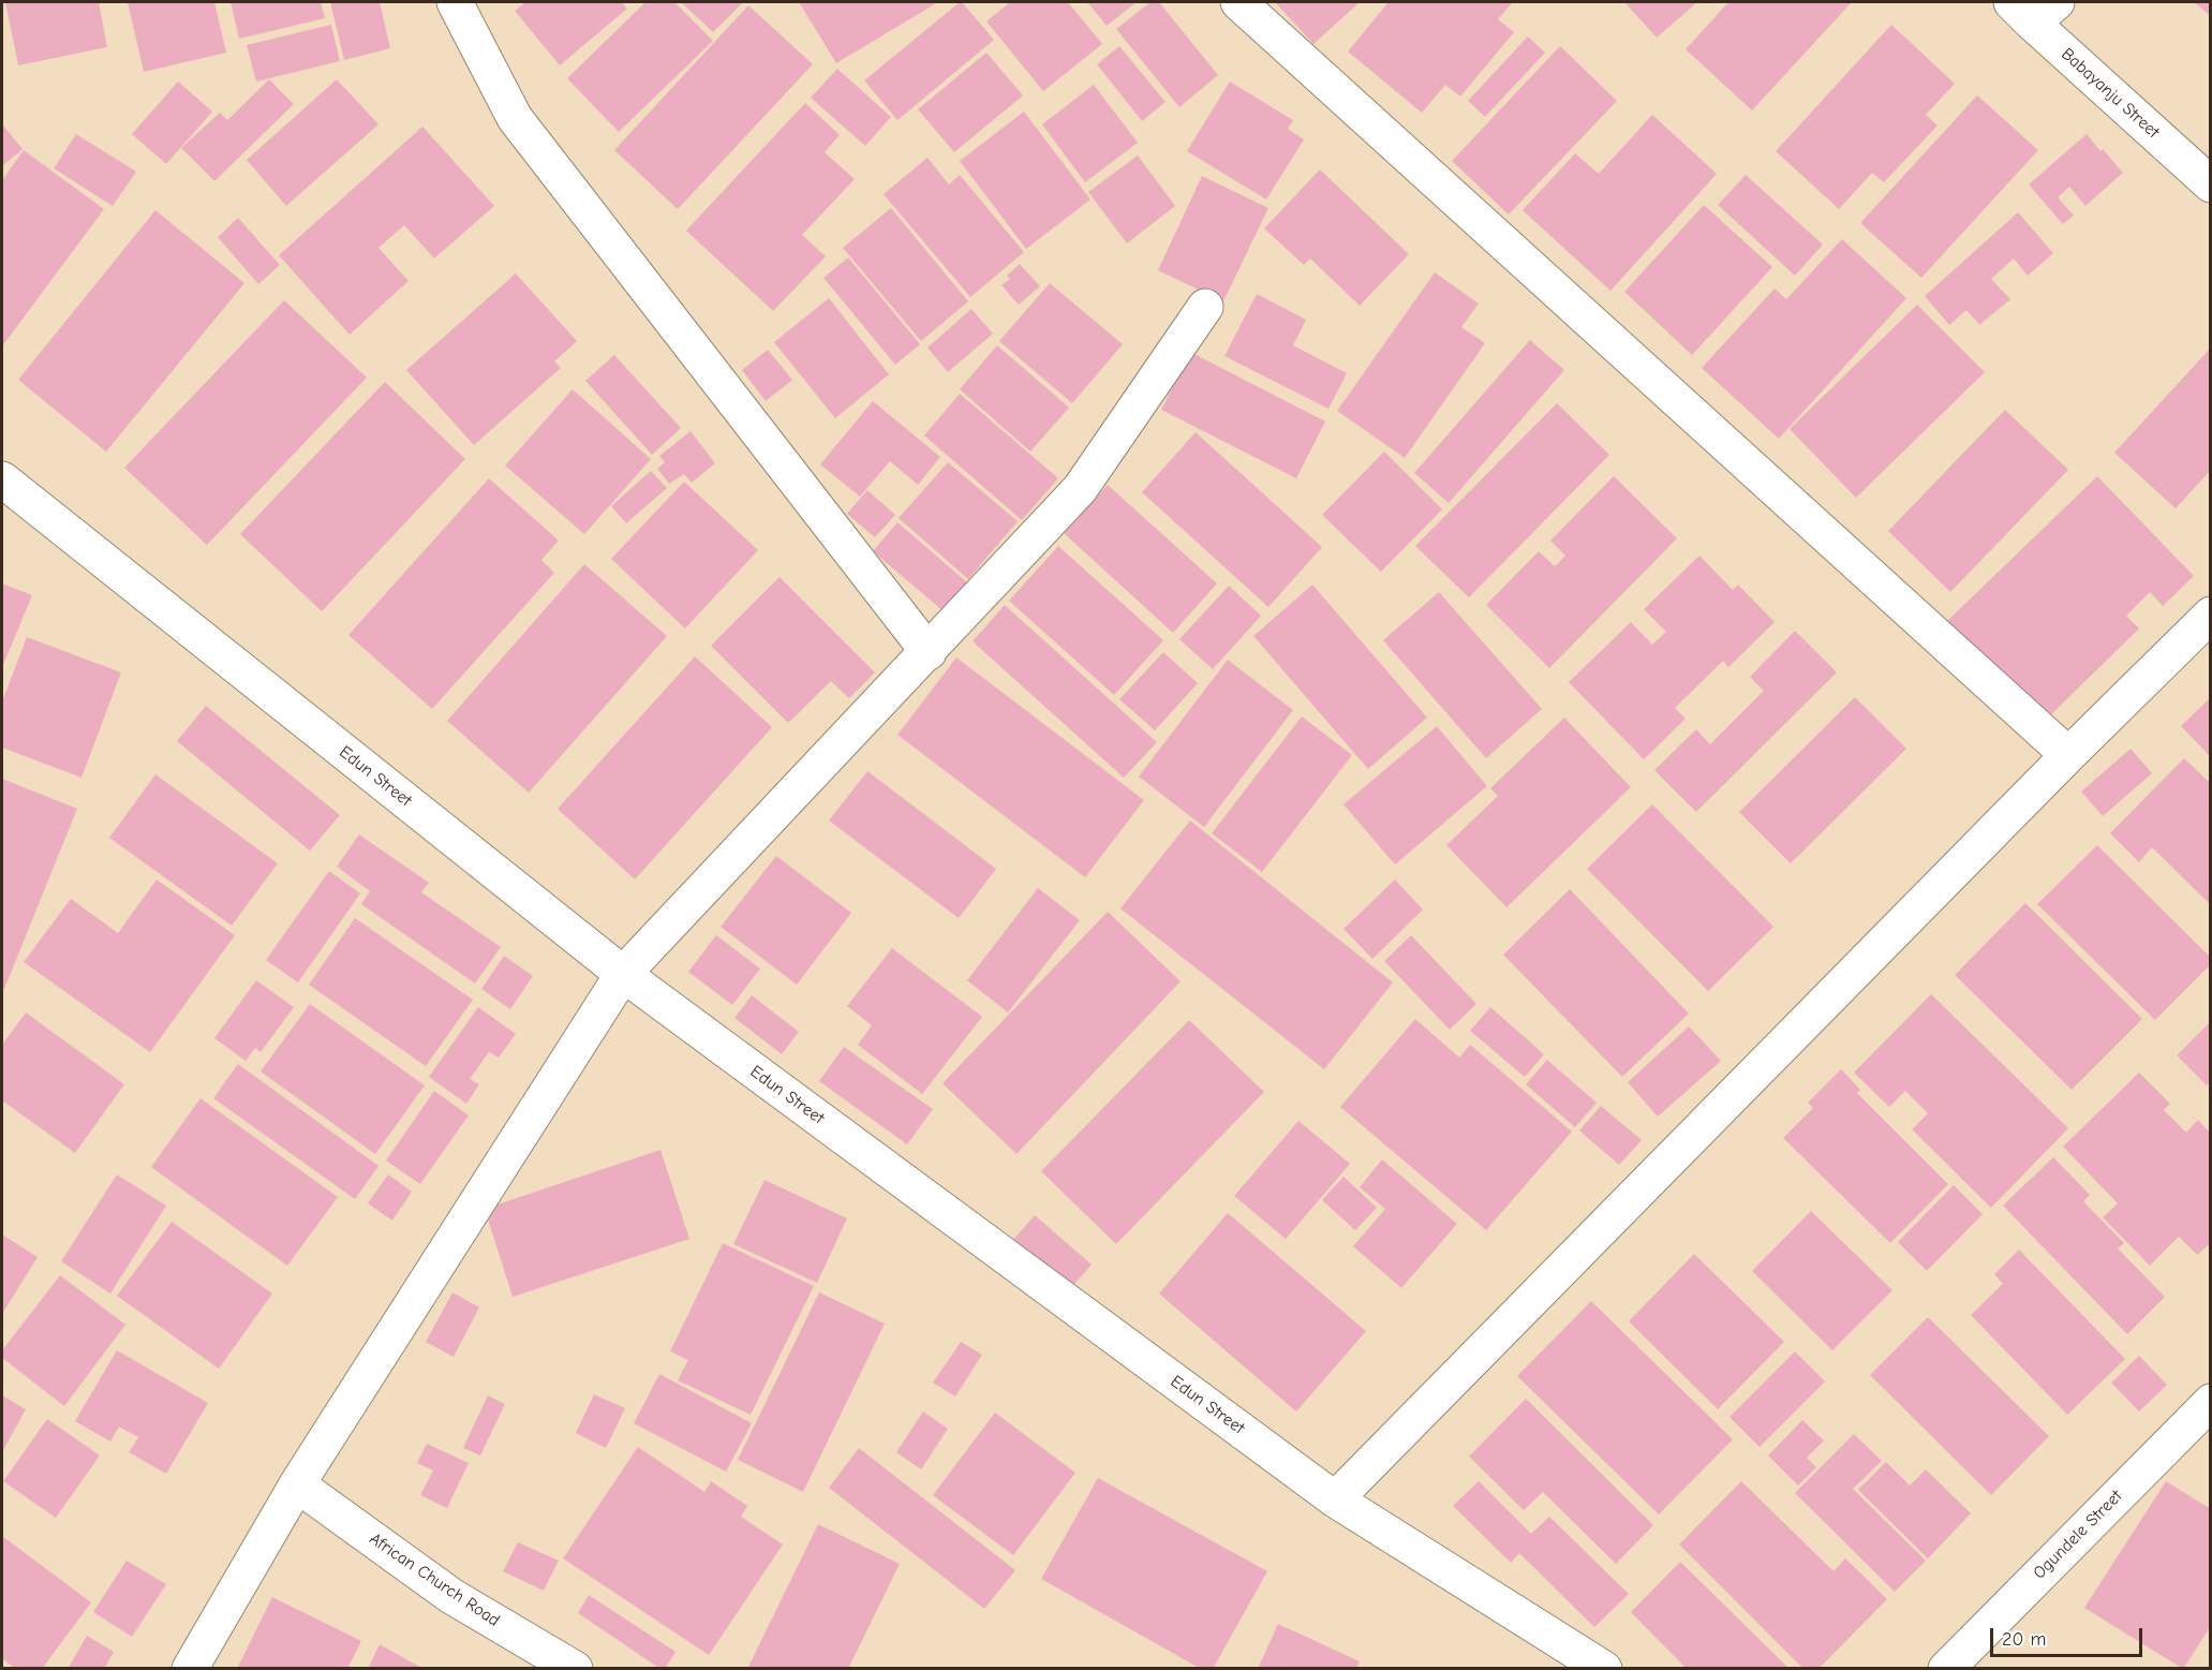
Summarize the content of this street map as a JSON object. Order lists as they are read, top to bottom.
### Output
{
  "streets": {
    "street": [
      "Babayanju Street",
      "Edun Street",
      "Ogundele Street",
      "African Church Road"
    ]
  },
  "scale_bar": "20 m"
}
